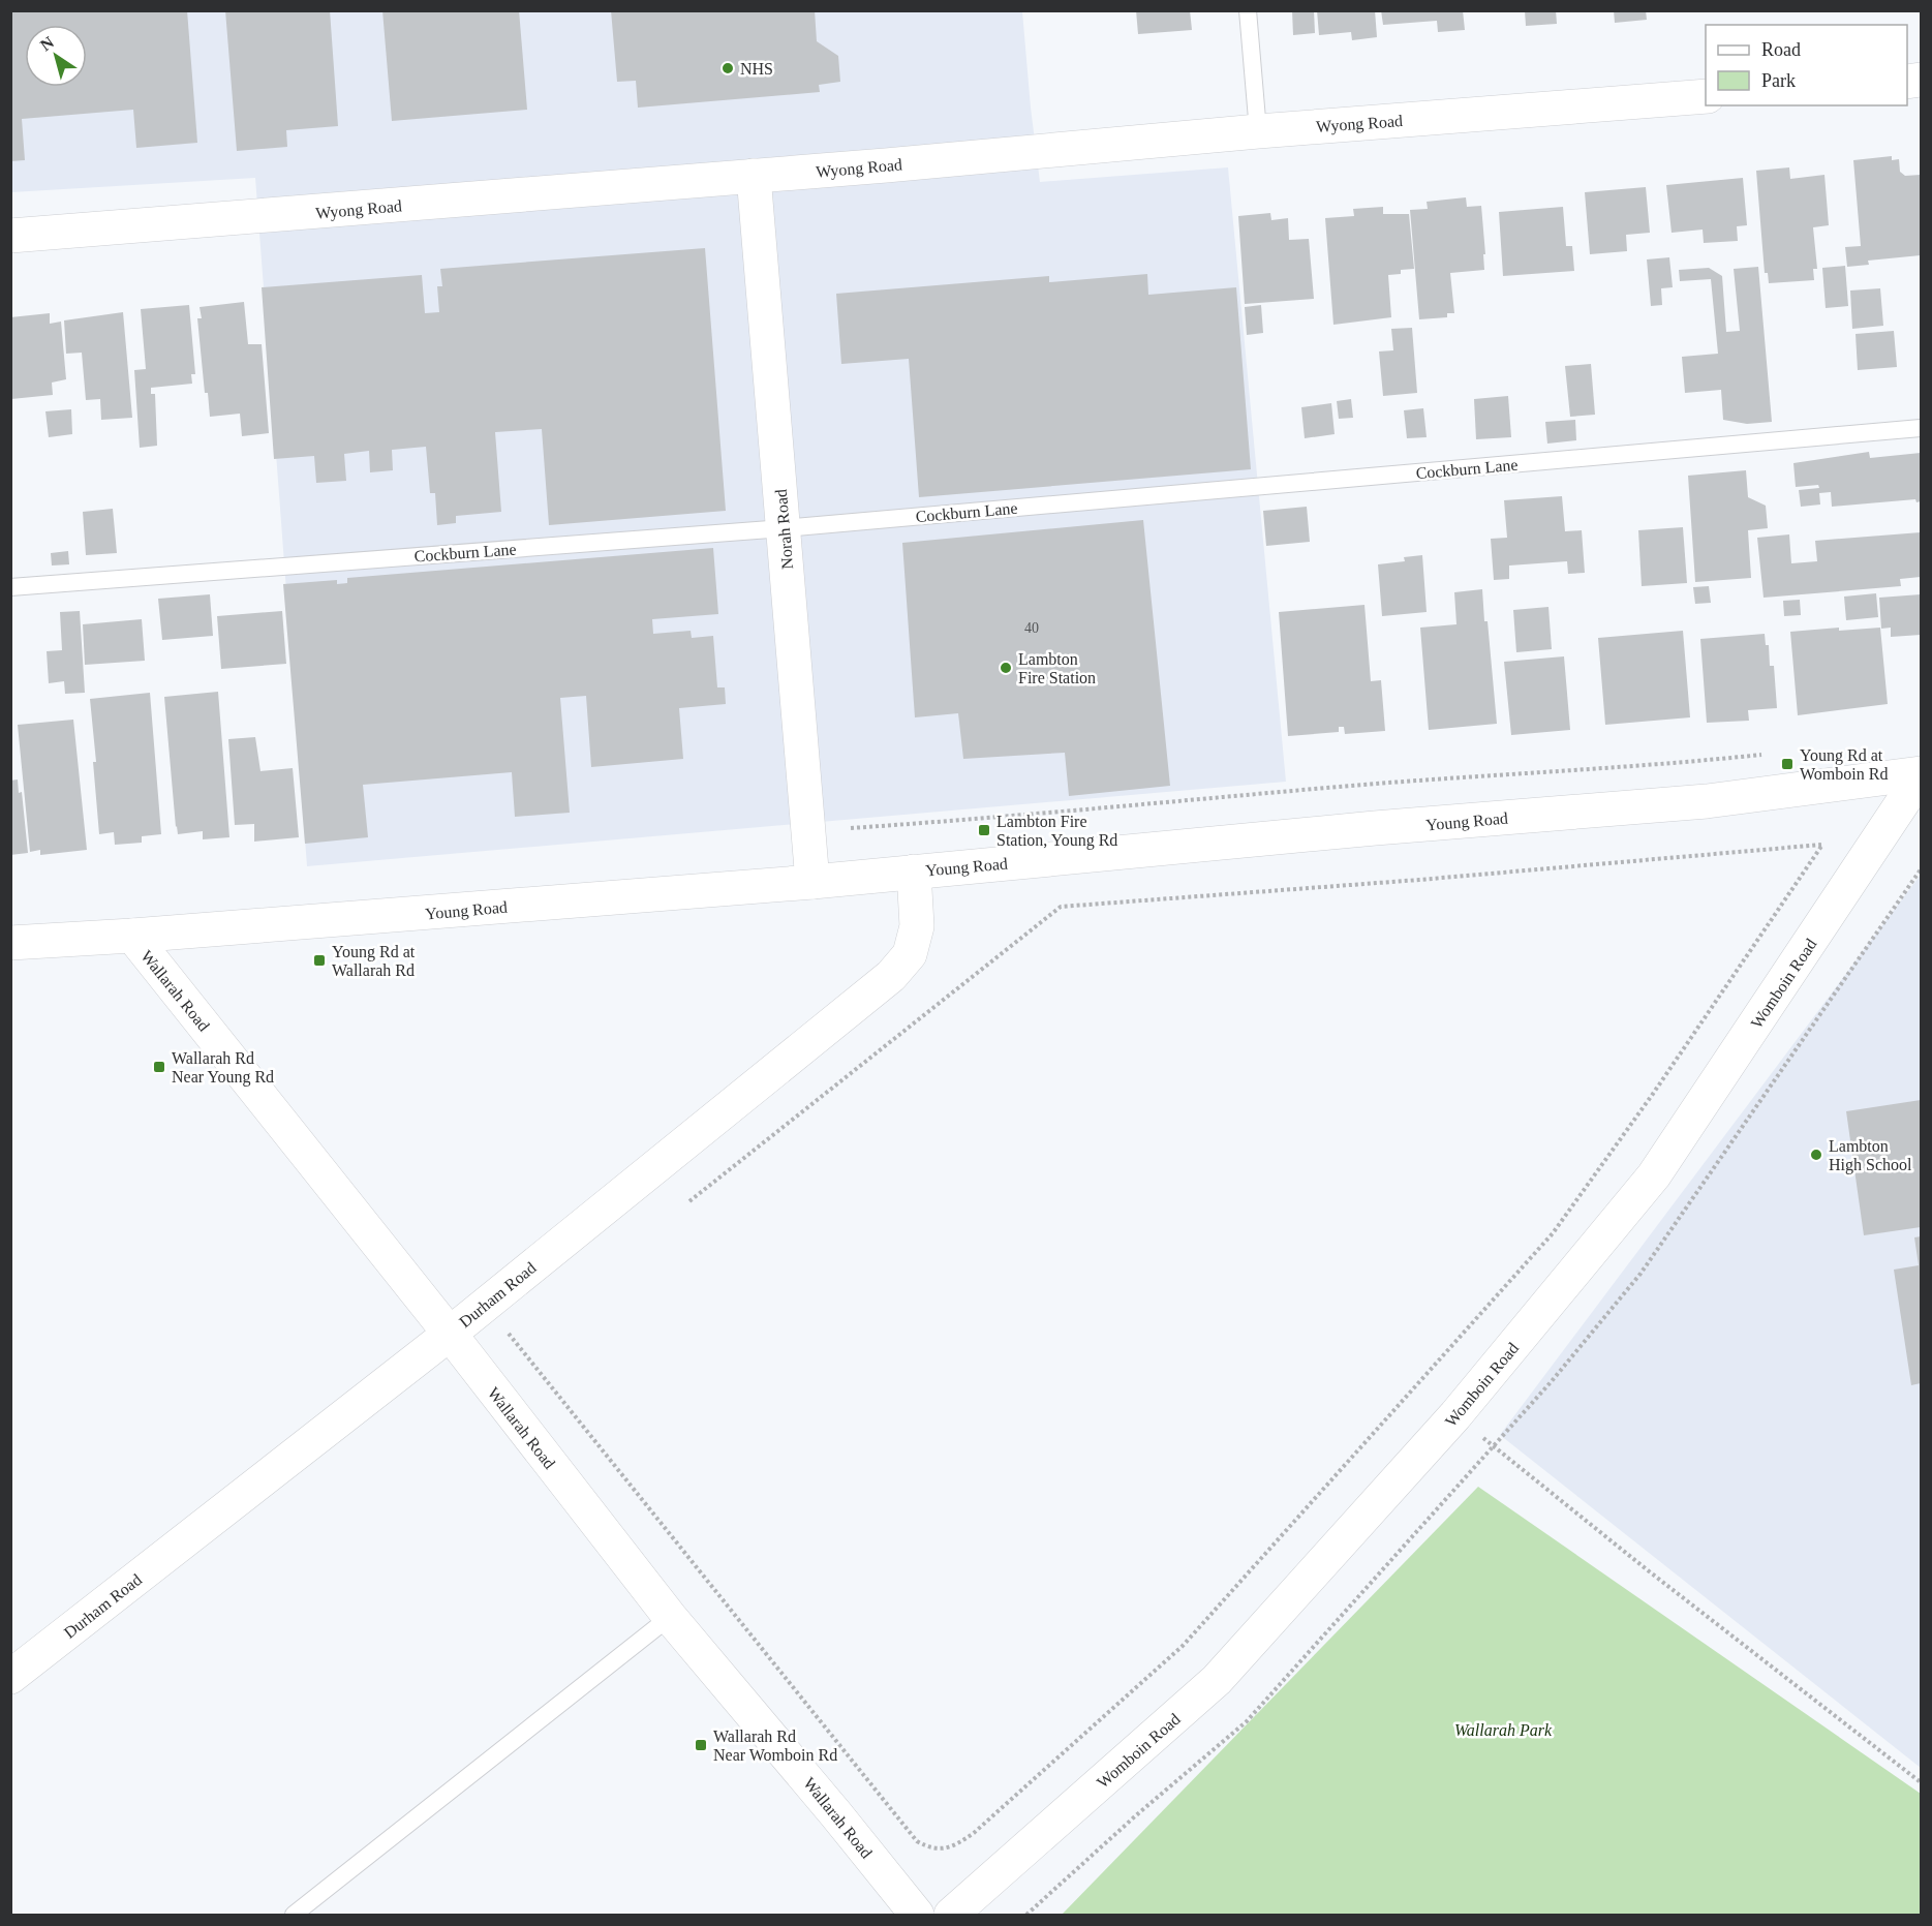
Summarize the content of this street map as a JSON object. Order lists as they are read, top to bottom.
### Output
{
  "streets": {
    "street": [
      "Wyong Road",
      "Norah Road",
      "Young Road",
      "Womboin Road",
      "Wallarah Road",
      "Durham Road"
    ],
    "lane": ["Cockburn Lane"]
  },
  "crossings": [
    ["Wyong Road", "Norah Road"],
    ["Cockburn Lane", "Norah Road"],
    ["Norah Road", "Young Road"],
    ["Young Road", "Womboin Road"],
    ["Young Road", "Wallarah Road"],
    ["Young Road", "Durham Road"],
    ["Wallarah Road", "Durham Road"]
  ],
  "parks": ["Wallarah Park"],
  "places": {
    "other": ["NHS", "Lambton Fire Station", "Lambton High School"],
    "transit": [
      "Young Rd at Womboin Rd",
      "Lambton Fire Station, Young Rd",
      "Young Rd at Wallarah Rd",
      "Wallarah Rd Near Young Rd",
      "Wallarah Rd Near Womboin Rd"
    ]
  },
  "house_numbers": ["40"],
  "legend": ["Road", "Park"],
  "north": "top left"
}
